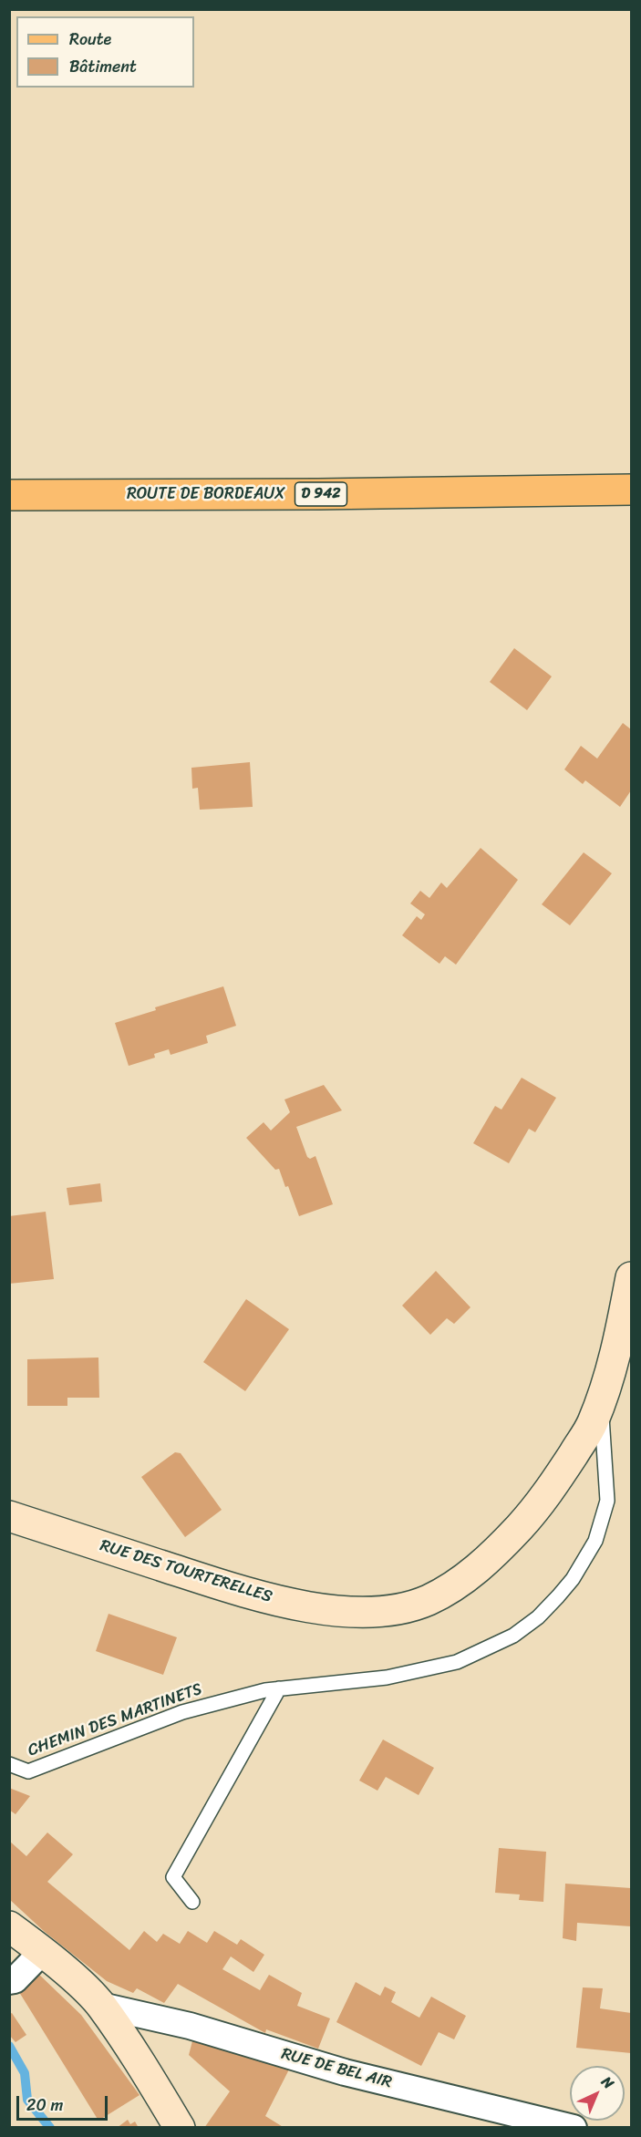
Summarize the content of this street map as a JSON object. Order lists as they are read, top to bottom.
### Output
{
  "streets": {
    "main road": ["ROUTE DE BORDEAUX", "D 942", "RUE DES TOURTERELLES"],
    "street": ["RUE DE BEL AIR"],
    "lane": ["CHEMIN DES MARTINETS"]
  },
  "crossings": [
    ["RUE DES TOURTERELLES", "CHEMIN DES MARTINETS"]
  ],
  "legend": ["Route", "Bâtiment"],
  "scale_bar": "20 m",
  "north": "top right"
}
